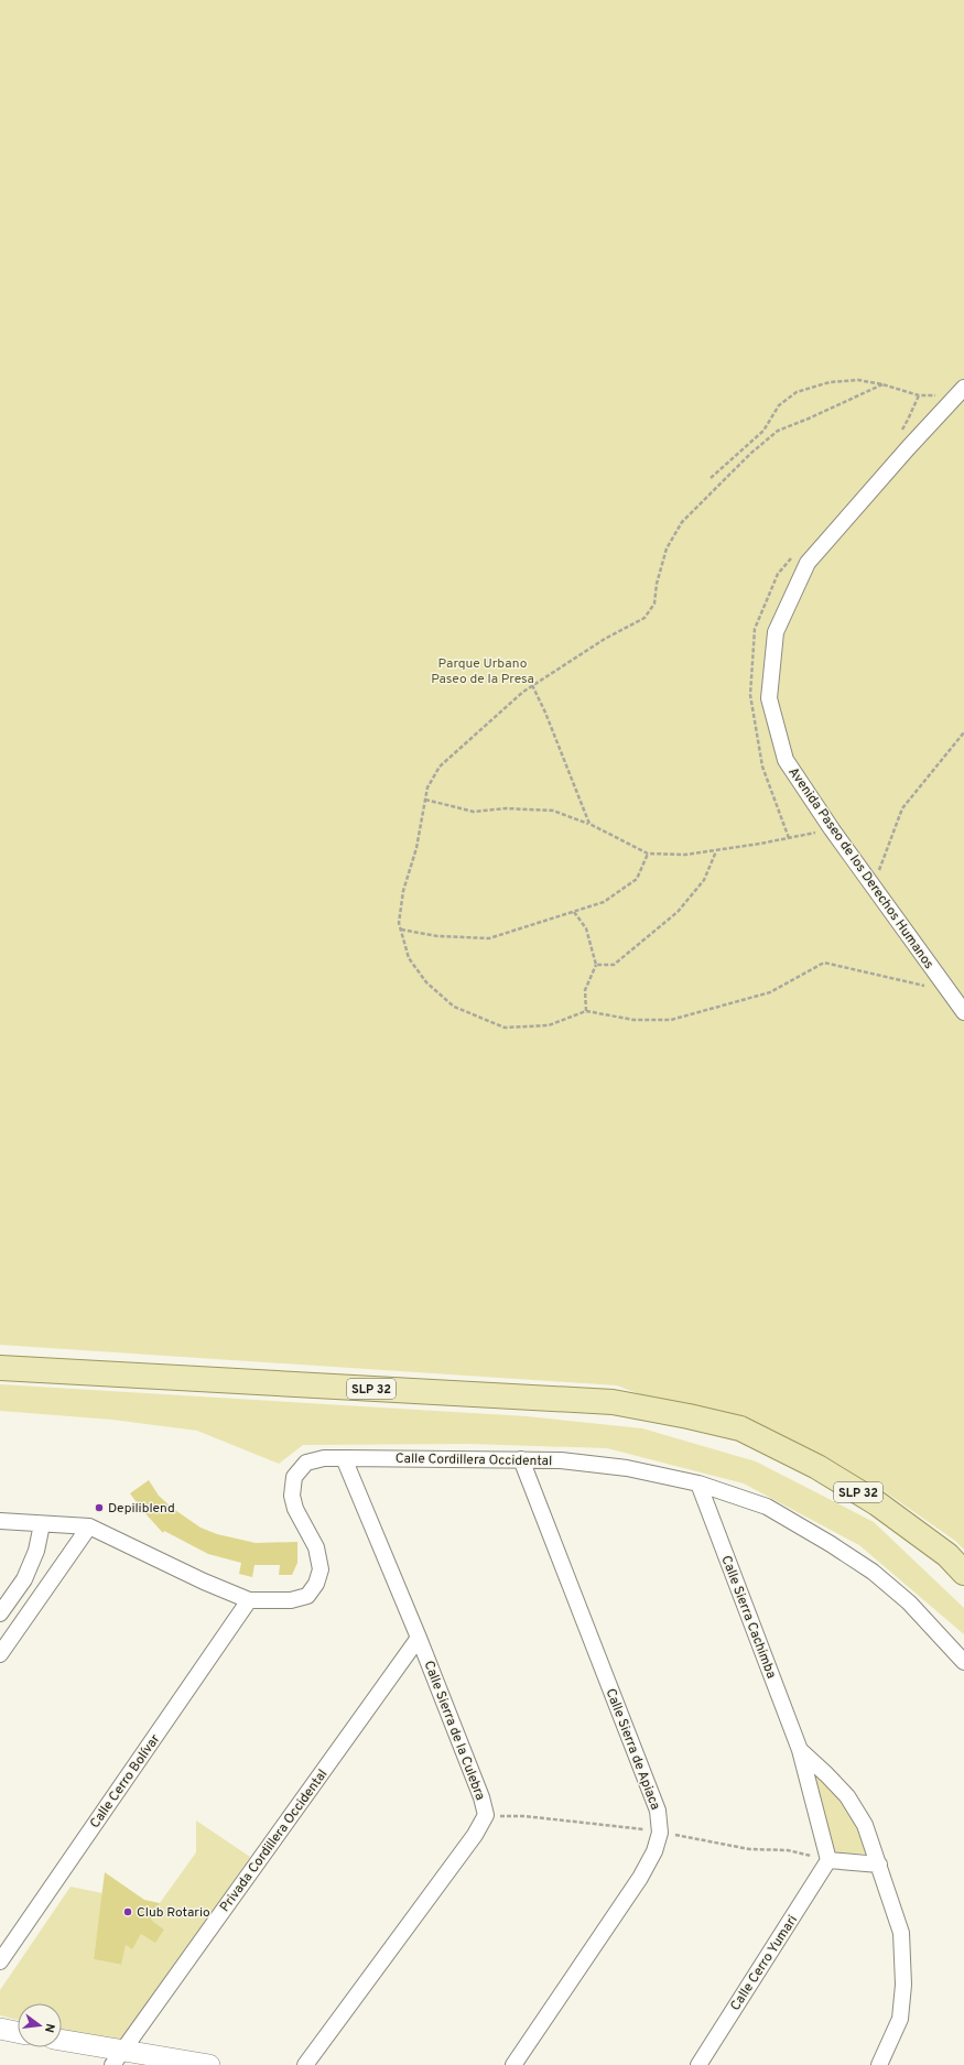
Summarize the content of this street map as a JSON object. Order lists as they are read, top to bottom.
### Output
{
  "streets": {
    "main road": ["SLP 32"],
    "street": [
      "Avenida Paseo de los Derechos Humanos",
      "Calle Cordillera Occidental",
      "Calle Sierra Cachimba",
      "Calle Sierra de la Culebra",
      "Calle Sierra de Apiaca",
      "Calle Cerro Bolívar",
      "Privada Cordillera Occidental",
      "Calle Cerro Yumari"
    ]
  },
  "crossings": [
    ["Calle Cordillera Occidental", "Calle Sierra Cachimba"],
    ["Calle Cordillera Occidental", "Calle Sierra de la Culebra"],
    ["Calle Cordillera Occidental", "Calle Sierra de Apiaca"],
    ["Calle Cordillera Occidental", "Calle Cerro Bolívar"],
    ["Calle Sierra Cachimba", "Calle Cerro Yumari"],
    ["Calle Sierra de la Culebra", "Privada Cordillera Occidental"]
  ],
  "parks": ["Parque Urbano Paseo de la Presa"],
  "places": ["Depiliblend", "Club Rotario"],
  "north": "right"
}
